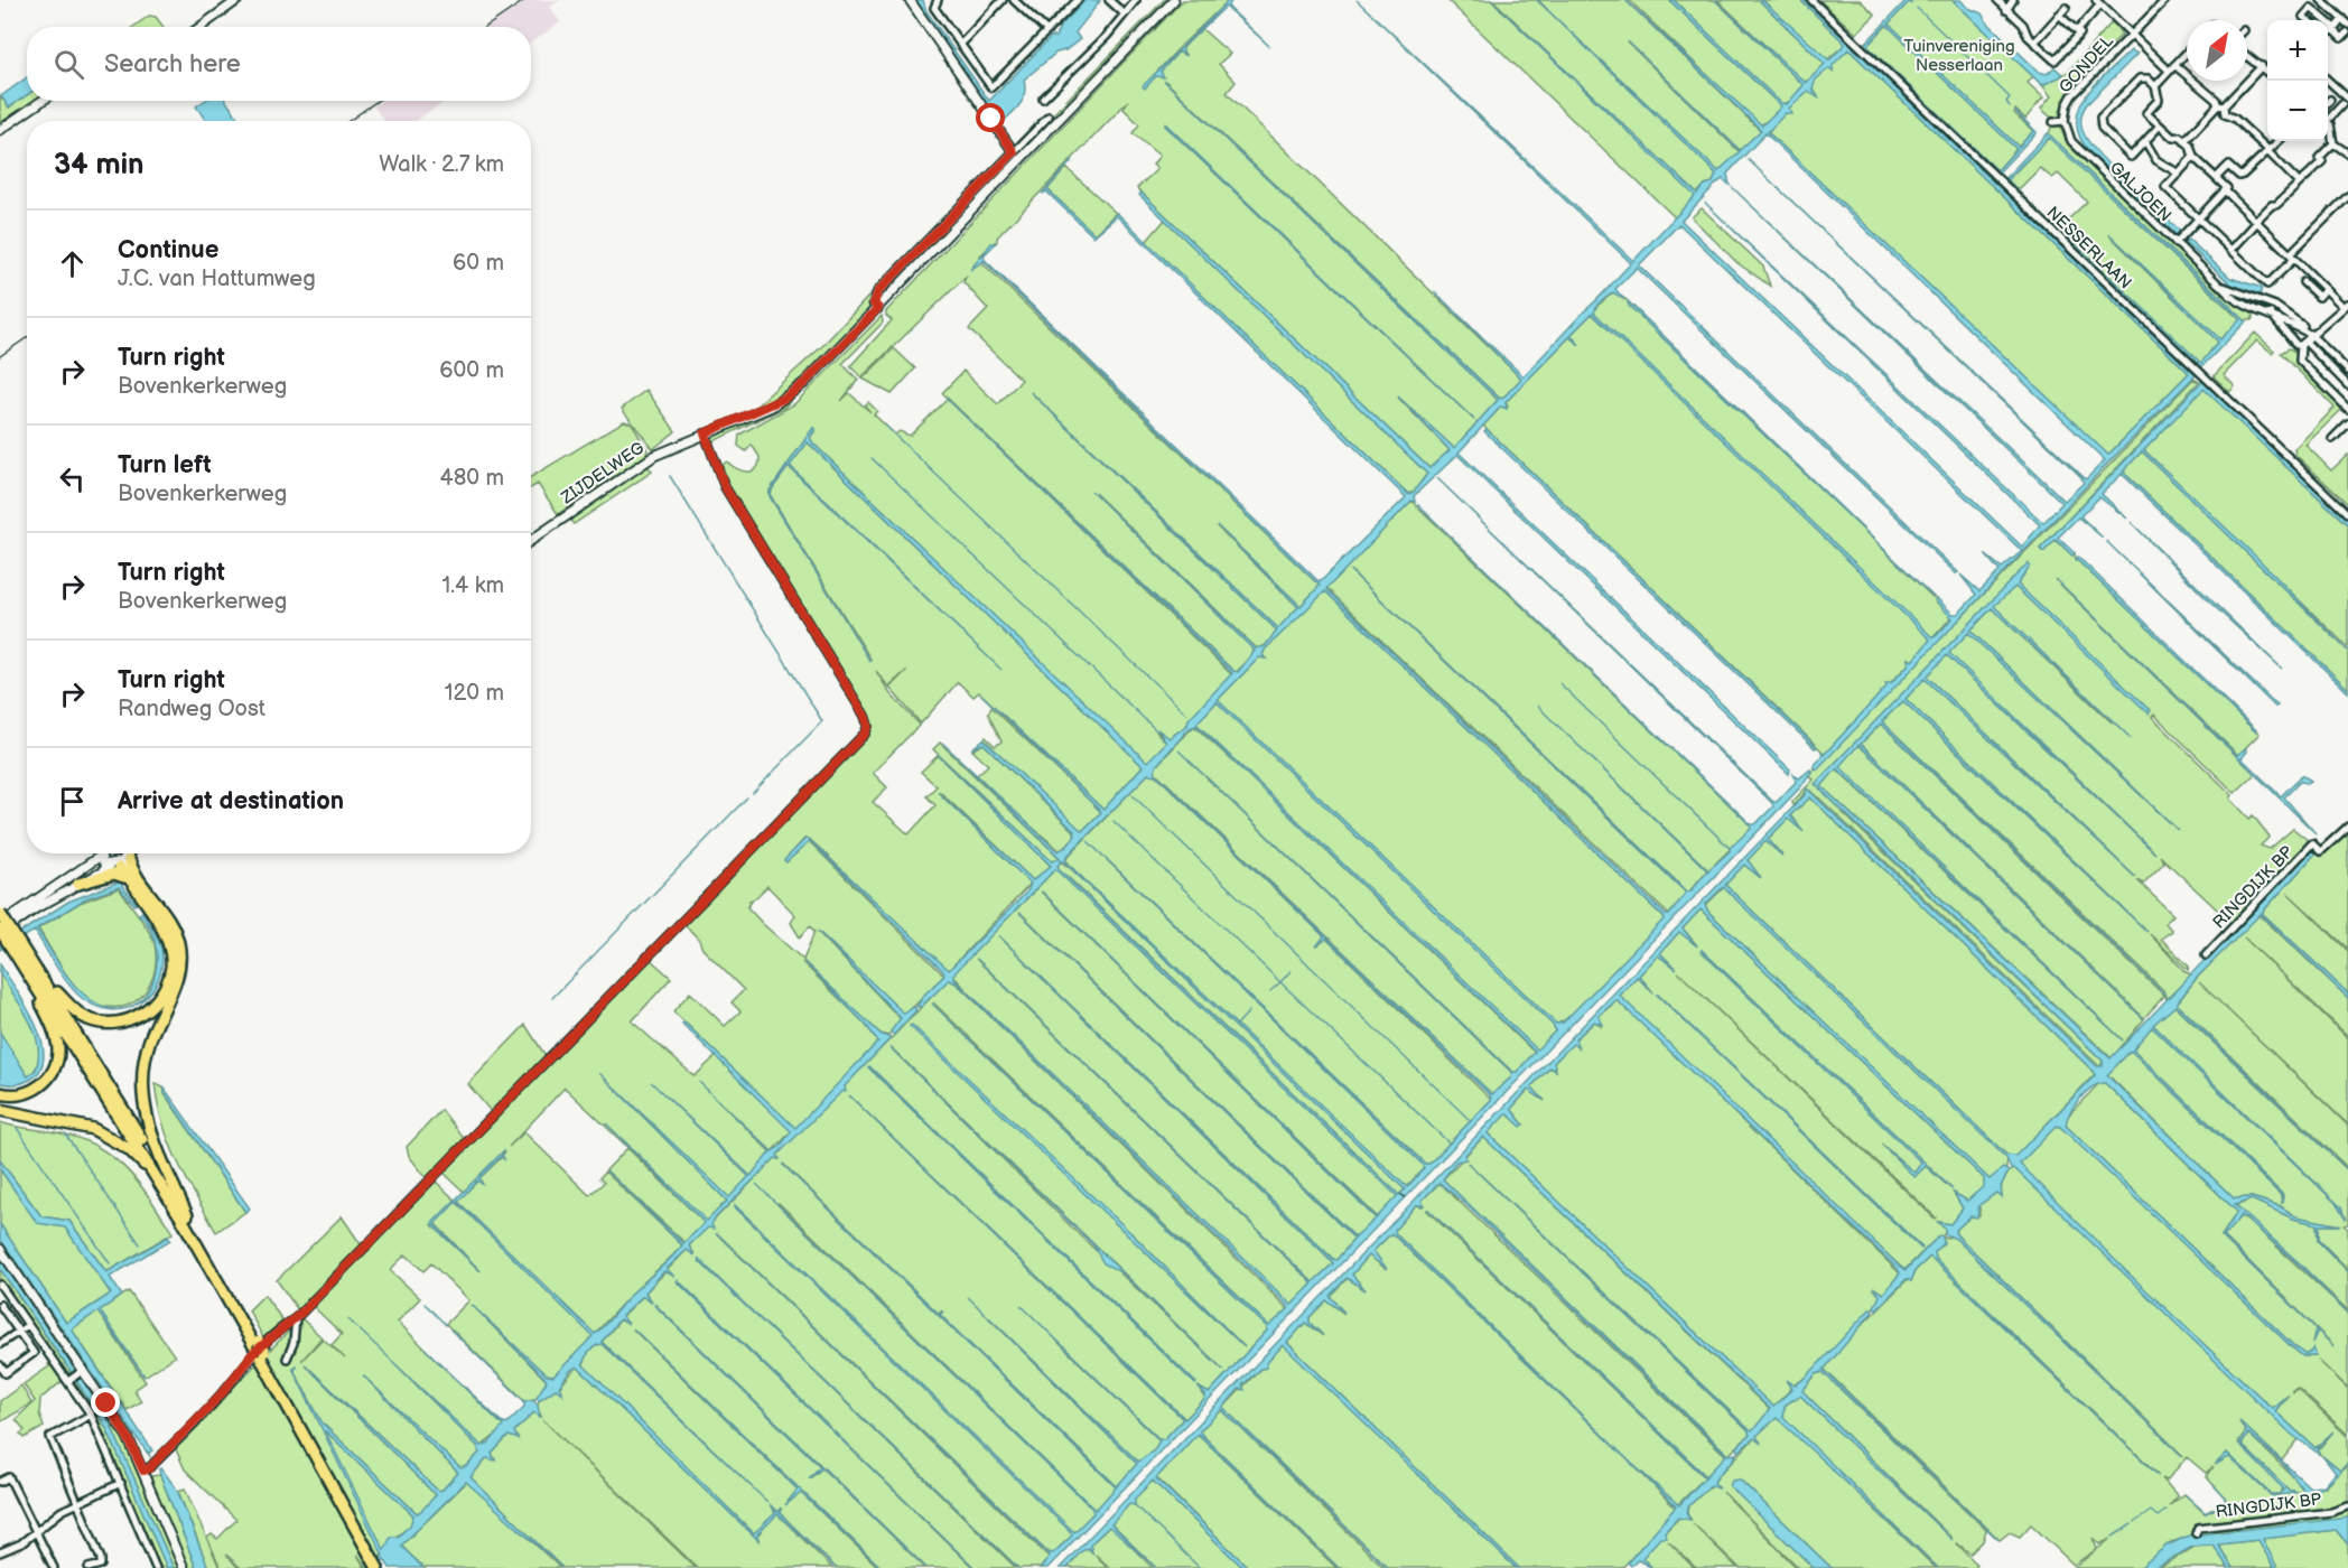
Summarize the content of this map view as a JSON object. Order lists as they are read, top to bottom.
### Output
{
  "streets": {
    "main road": ["ZIJDELWEG"],
    "street": [
      "GONDEL",
      "GALJOEN",
      "NESSERLAAN",
      "RINGDIJK BP"
    ]
  },
  "crossings": [
    ["GONDEL", "GALJOEN"]
  ],
  "parks": ["Tuinvereniging Nesserlaan"],
  "north": "top right",
  "page": {
    "map_buttons": ["+", "−"],
    "search": "Search here",
    "heading": ["34 min", "Walk · 2.7 km"],
    "list": [
      ["Continue", "J.C. van Hattumweg", "60 m"],
      ["Turn right", "Bovenkerkerweg", "600 m"],
      ["Turn left", "Bovenkerkerweg", "480 m"],
      ["Turn right", "Bovenkerkerweg", "1.4 km"],
      ["Turn right", "Randweg Oost", "120 m"],
      "Arrive at destination"
    ]
  }
}
